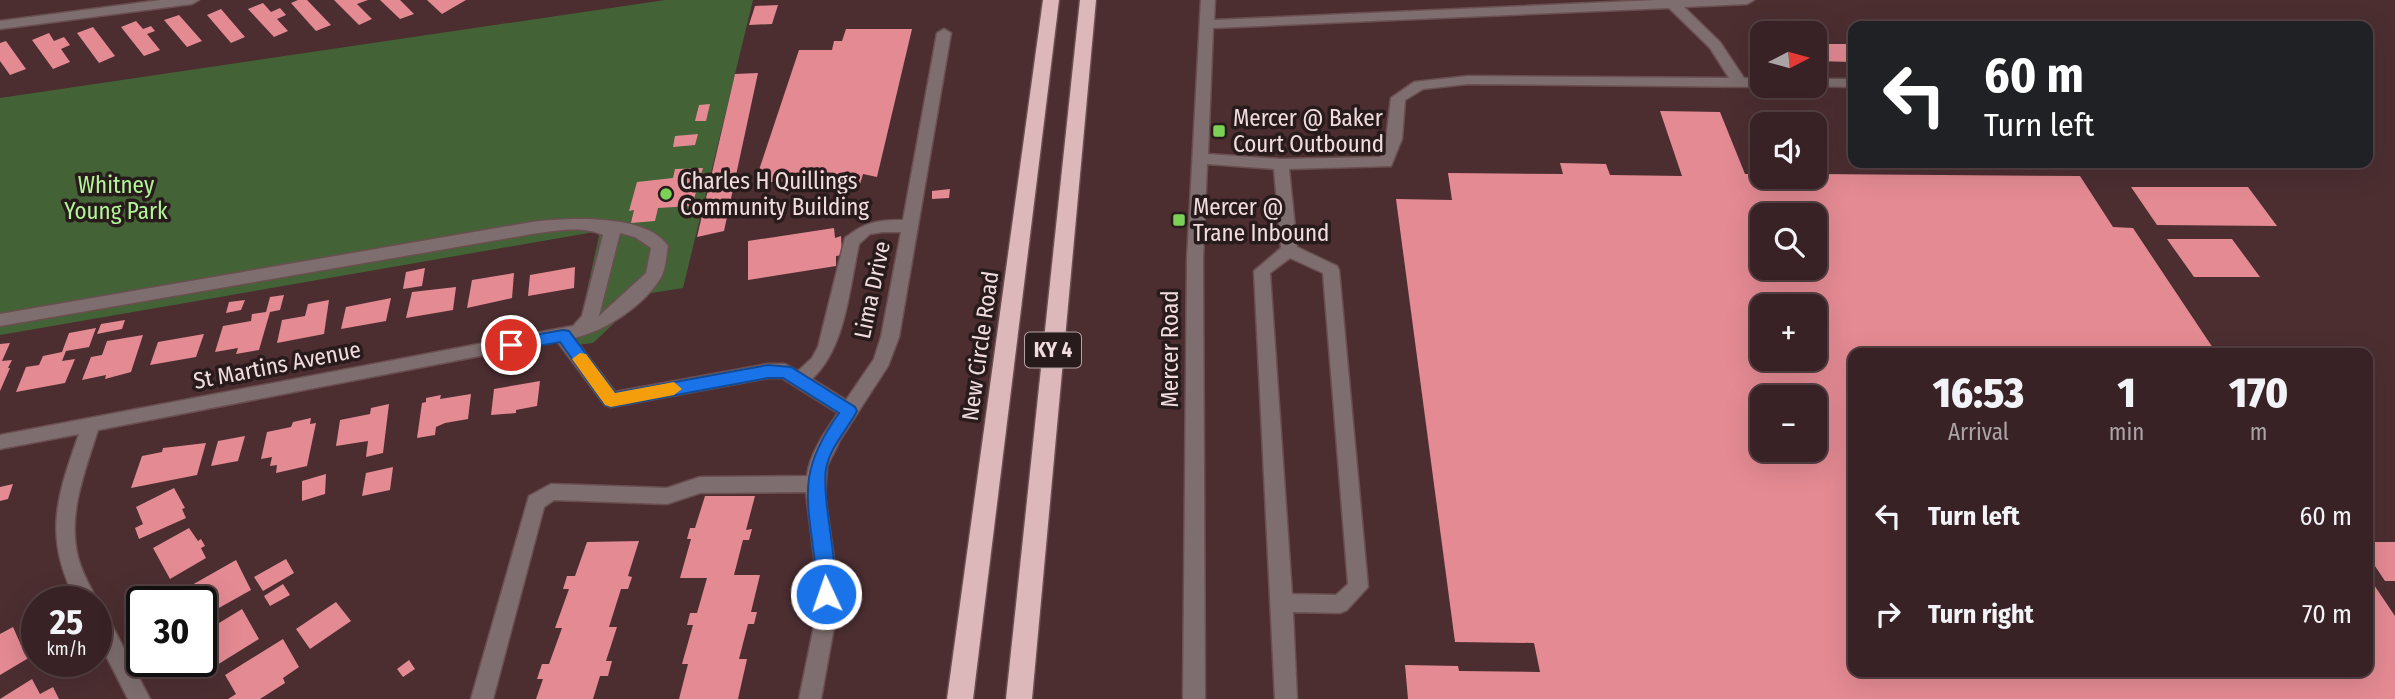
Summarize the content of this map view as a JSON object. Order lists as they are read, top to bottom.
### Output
{
  "streets": {
    "highway": ["New Circle Road", "KY 4"],
    "street": ["Lima Drive", "Mercer Road", "St Martins Avenue"]
  },
  "parks": ["Whitney Young Park"],
  "places": {
    "transit": ["Mercer @ Baker Court Outbound", "Mercer @ Trane Inbound"],
    "other": ["Charles H Quillings Community Building"]
  },
  "north": "right",
  "page": {
    "map_buttons": ["+", "−"],
    "turn": ["60 m", "Turn left"],
    "eta": [
      "16:53",
      "Arrival",
      "1",
      "min",
      "170",
      "m"
    ],
    "list": [
      {
        "name": "Turn left",
        "value": "60 m"
      },
      {
        "name": "Turn right",
        "value": "70 m"
      }
    ],
    "speed": "25 km/h",
    "limit": "30"
  }
}
